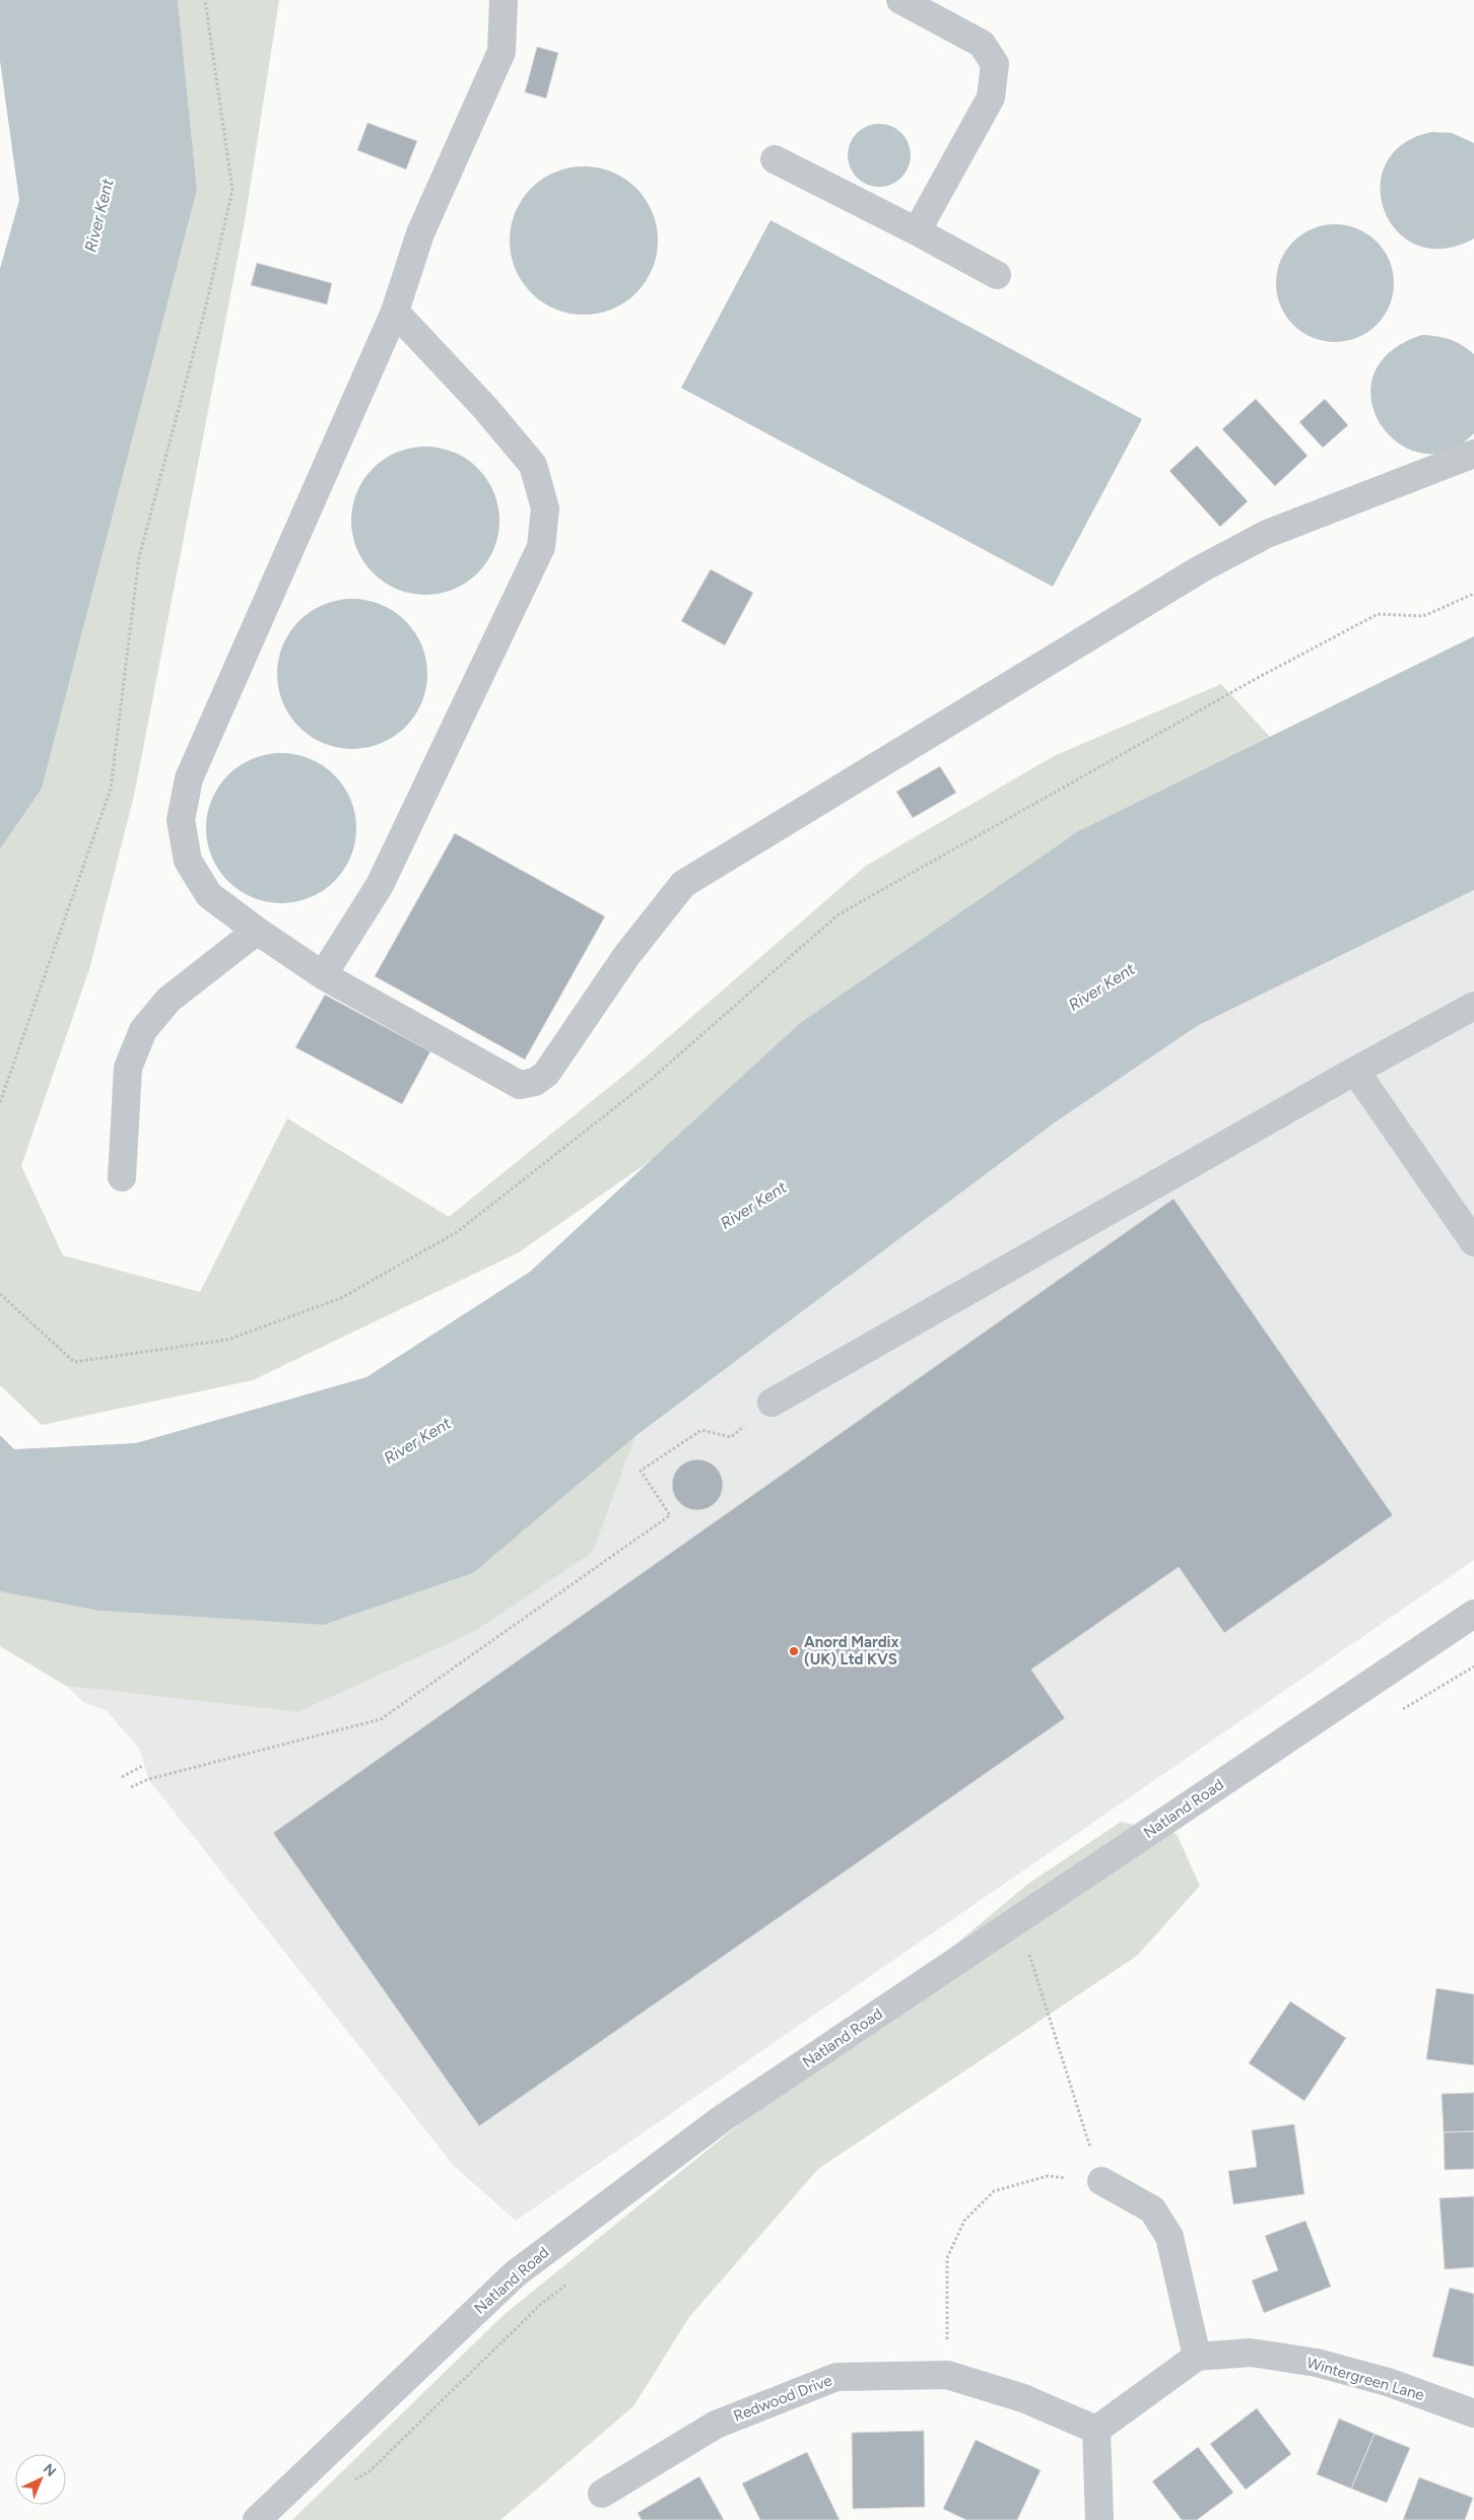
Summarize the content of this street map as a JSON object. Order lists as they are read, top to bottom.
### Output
{
  "streets": {
    "street": ["Natland Road", "Wintergreen Lane", "Redwood Drive"]
  },
  "water": ["River Kent"],
  "places": ["Anord Mardix (UK) Ltd KVS"],
  "north": "top right"
}
